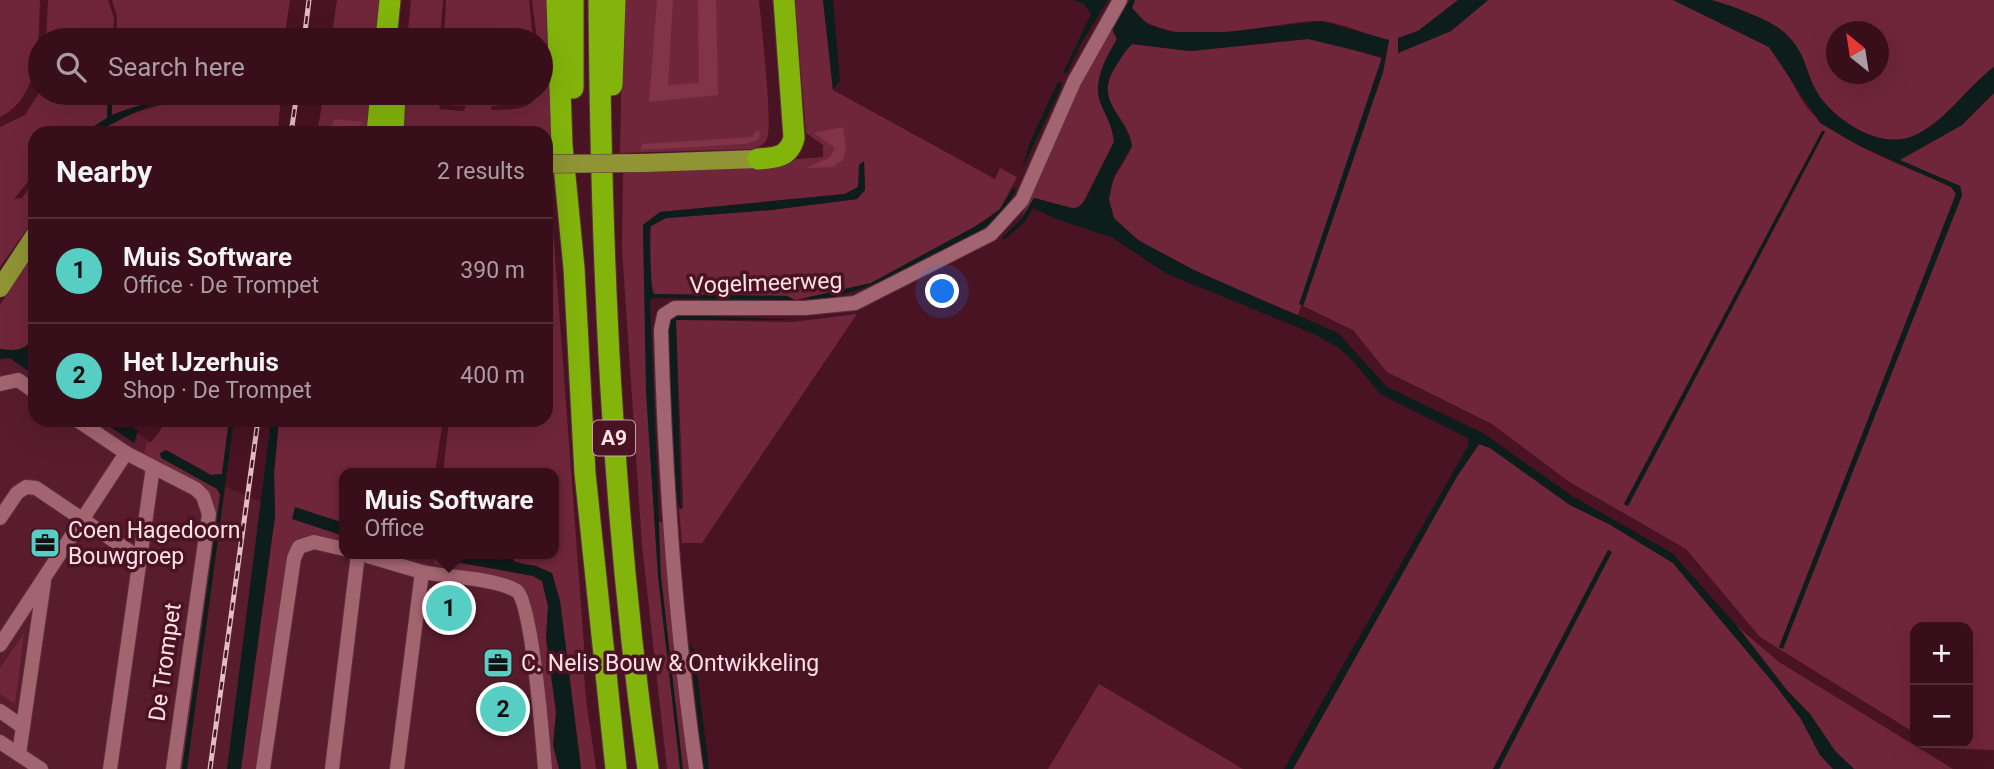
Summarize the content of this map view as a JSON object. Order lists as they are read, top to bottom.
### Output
{
  "streets": {
    "highway": ["A9"],
    "street": ["Vogelmeerweg", "De Trompet"]
  },
  "places": {
    "office": ["Coen Hagedoorn Bouwgroep", "C. Nelis Bouw & Ontwikkeling"]
  },
  "north": "top left",
  "page": {
    "search": "Search here",
    "heading": ["Nearby", "2 results"],
    "list": [
      {
        "mark": "1",
        "name": "Muis Software",
        "note": "Office · De Trompet",
        "value": "390 m"
      },
      {
        "mark": "2",
        "name": "Het IJzerhuis",
        "note": "Shop · De Trompet",
        "value": "400 m"
      }
    ],
    "popup": ["Muis Software", "Office"],
    "pins": ["1", "2"],
    "map_buttons": ["+", "−"]
  }
}
